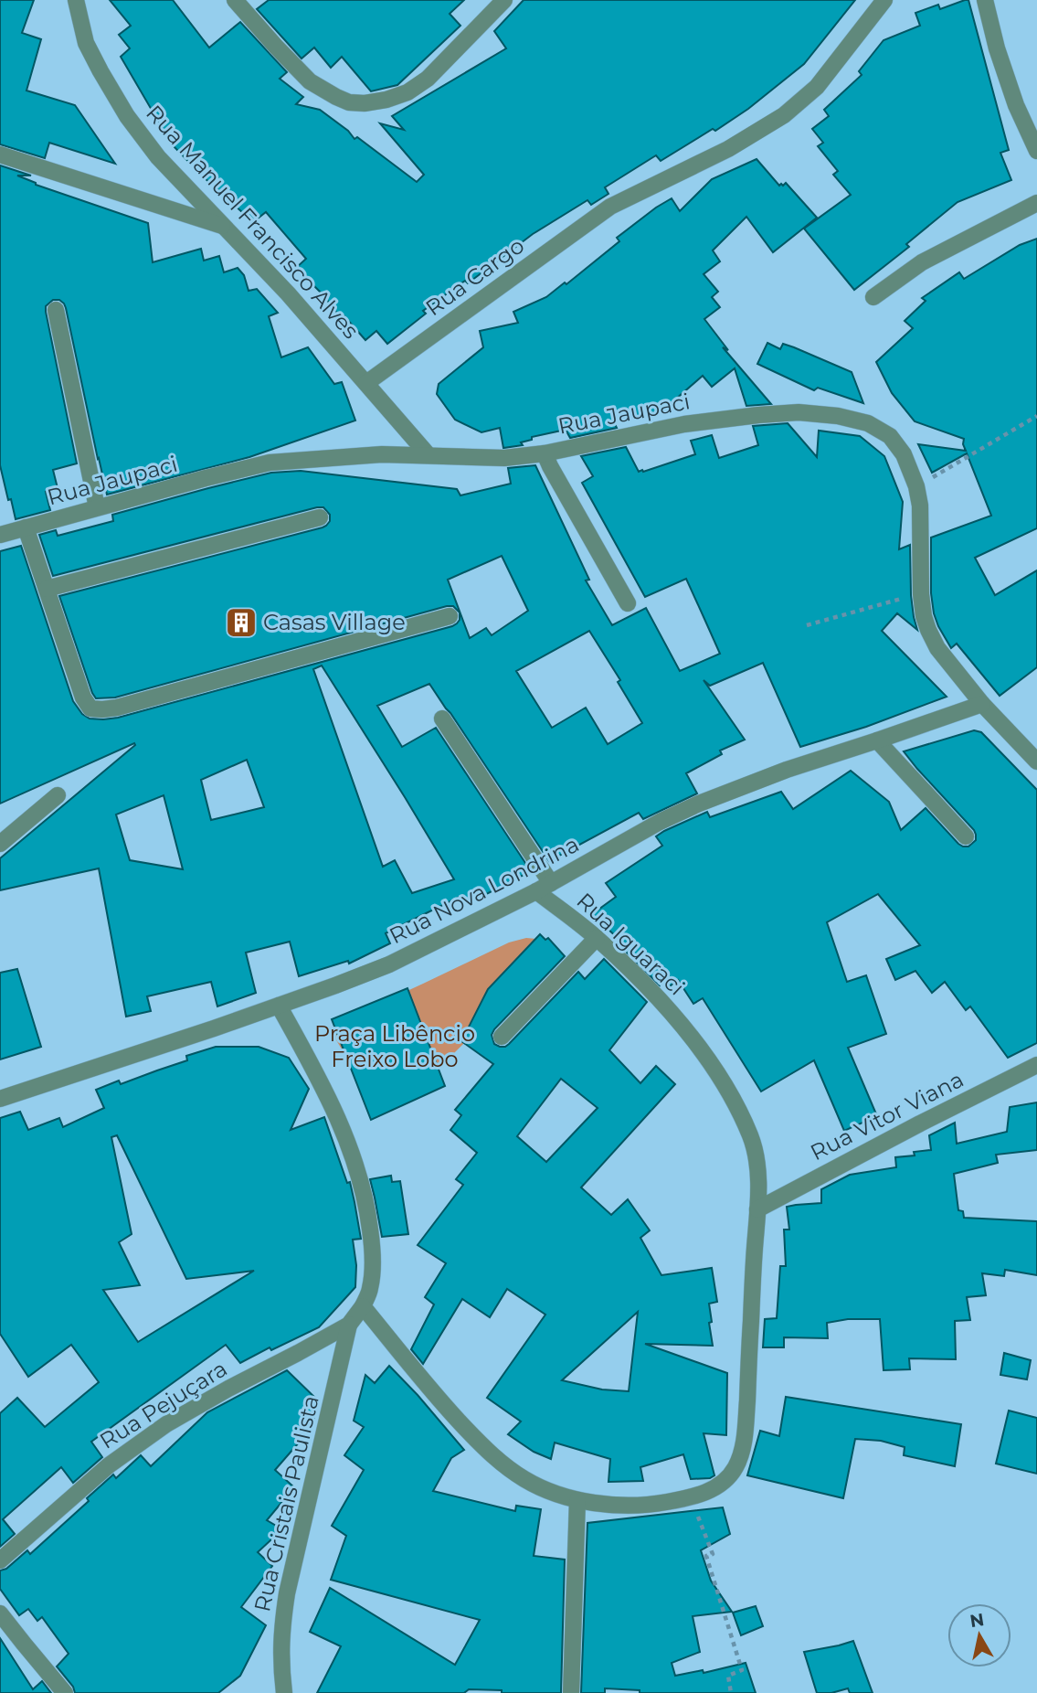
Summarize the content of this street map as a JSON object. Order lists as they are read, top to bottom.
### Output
{
  "streets": {
    "street": [
      "Rua Manuel Francisco Alves",
      "Rua Cargo",
      "Rua Jaupaci",
      "Rua Nova Londrina",
      "Rua Iguaraci",
      "Rua Vitor Viana",
      "Rua Pejuçara",
      "Rua Cristais Paulista"
    ]
  },
  "crossings": [
    ["Rua Manuel Francisco Alves", "Rua Cargo"],
    ["Rua Manuel Francisco Alves", "Rua Jaupaci"],
    ["Rua Jaupaci", "Rua Nova Londrina"],
    ["Rua Nova Londrina", "Rua Iguaraci"],
    ["Rua Nova Londrina", "Rua Pejuçara"],
    ["Rua Iguaraci", "Rua Vitor Viana"],
    ["Rua Iguaraci", "Rua Pejuçara"],
    ["Rua Pejuçara", "Rua Cristais Paulista"]
  ],
  "parks": ["Praça Libêncio Freixo Lobo"],
  "places": {
    "building": ["Casas Village"]
  },
  "north": "top"
}
